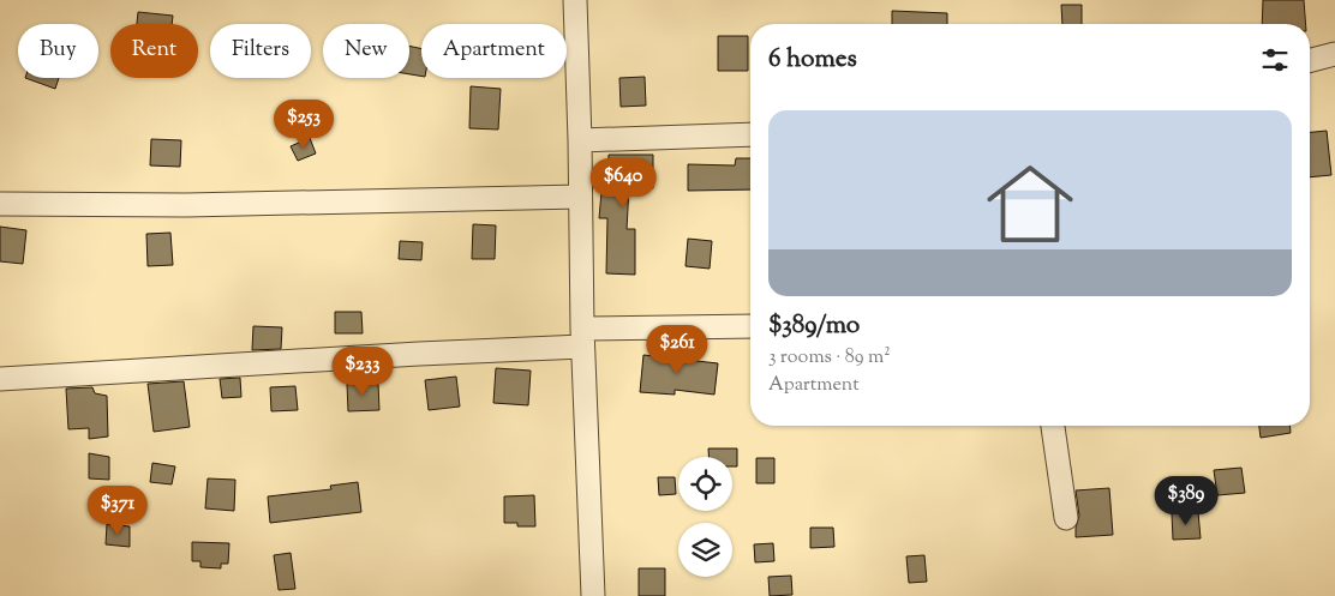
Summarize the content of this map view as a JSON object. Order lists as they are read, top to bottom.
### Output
{
  "page": {
    "chip": [
      "Buy",
      "Rent",
      "Filters",
      "New",
      "Apartment"
    ],
    "heading": "6 homes",
    "list": [
      {
        "name": "$389/mo",
        "note": "3 rooms · 89 m² · Apartment"
      }
    ],
    "price": [
      "$253",
      "$640",
      "$261",
      "$233",
      "$389",
      "$371"
    ]
  }
}
